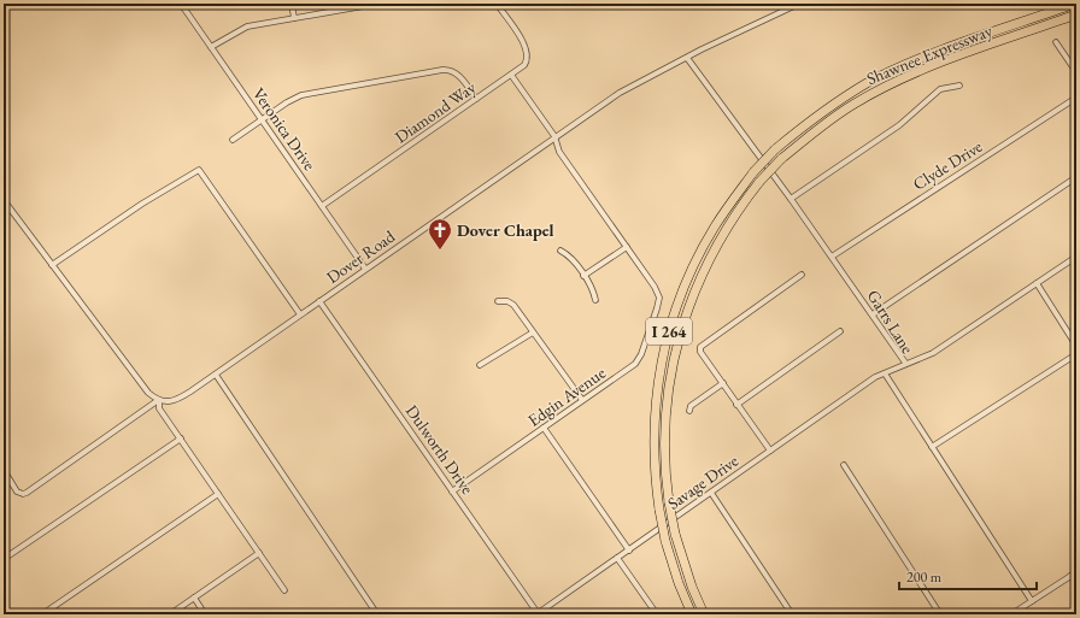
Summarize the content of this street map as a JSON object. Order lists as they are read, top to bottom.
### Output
{
  "streets": {
    "highway": ["Shawnee Expressway", "I 264"],
    "street": [
      "Diamond Way",
      "Veronica Drive",
      "Clyde Drive",
      "Dover Road",
      "Garrs Lane",
      "Edgin Avenue",
      "Dulworth Drive",
      "Savage Drive"
    ]
  },
  "crossings": [
    ["Diamond Way", "Veronica Drive"],
    ["Veronica Drive", "Dover Road"],
    ["Clyde Drive", "Garrs Lane"],
    ["Dover Road", "Garrs Lane"],
    ["Dover Road", "Dulworth Drive"],
    ["Garrs Lane", "Savage Drive"],
    ["Edgin Avenue", "Dulworth Drive"],
    ["Dulworth Drive", "Savage Drive"]
  ],
  "places": {
    "church": ["Dover Chapel"]
  },
  "scale_bar": "200 m"
}
